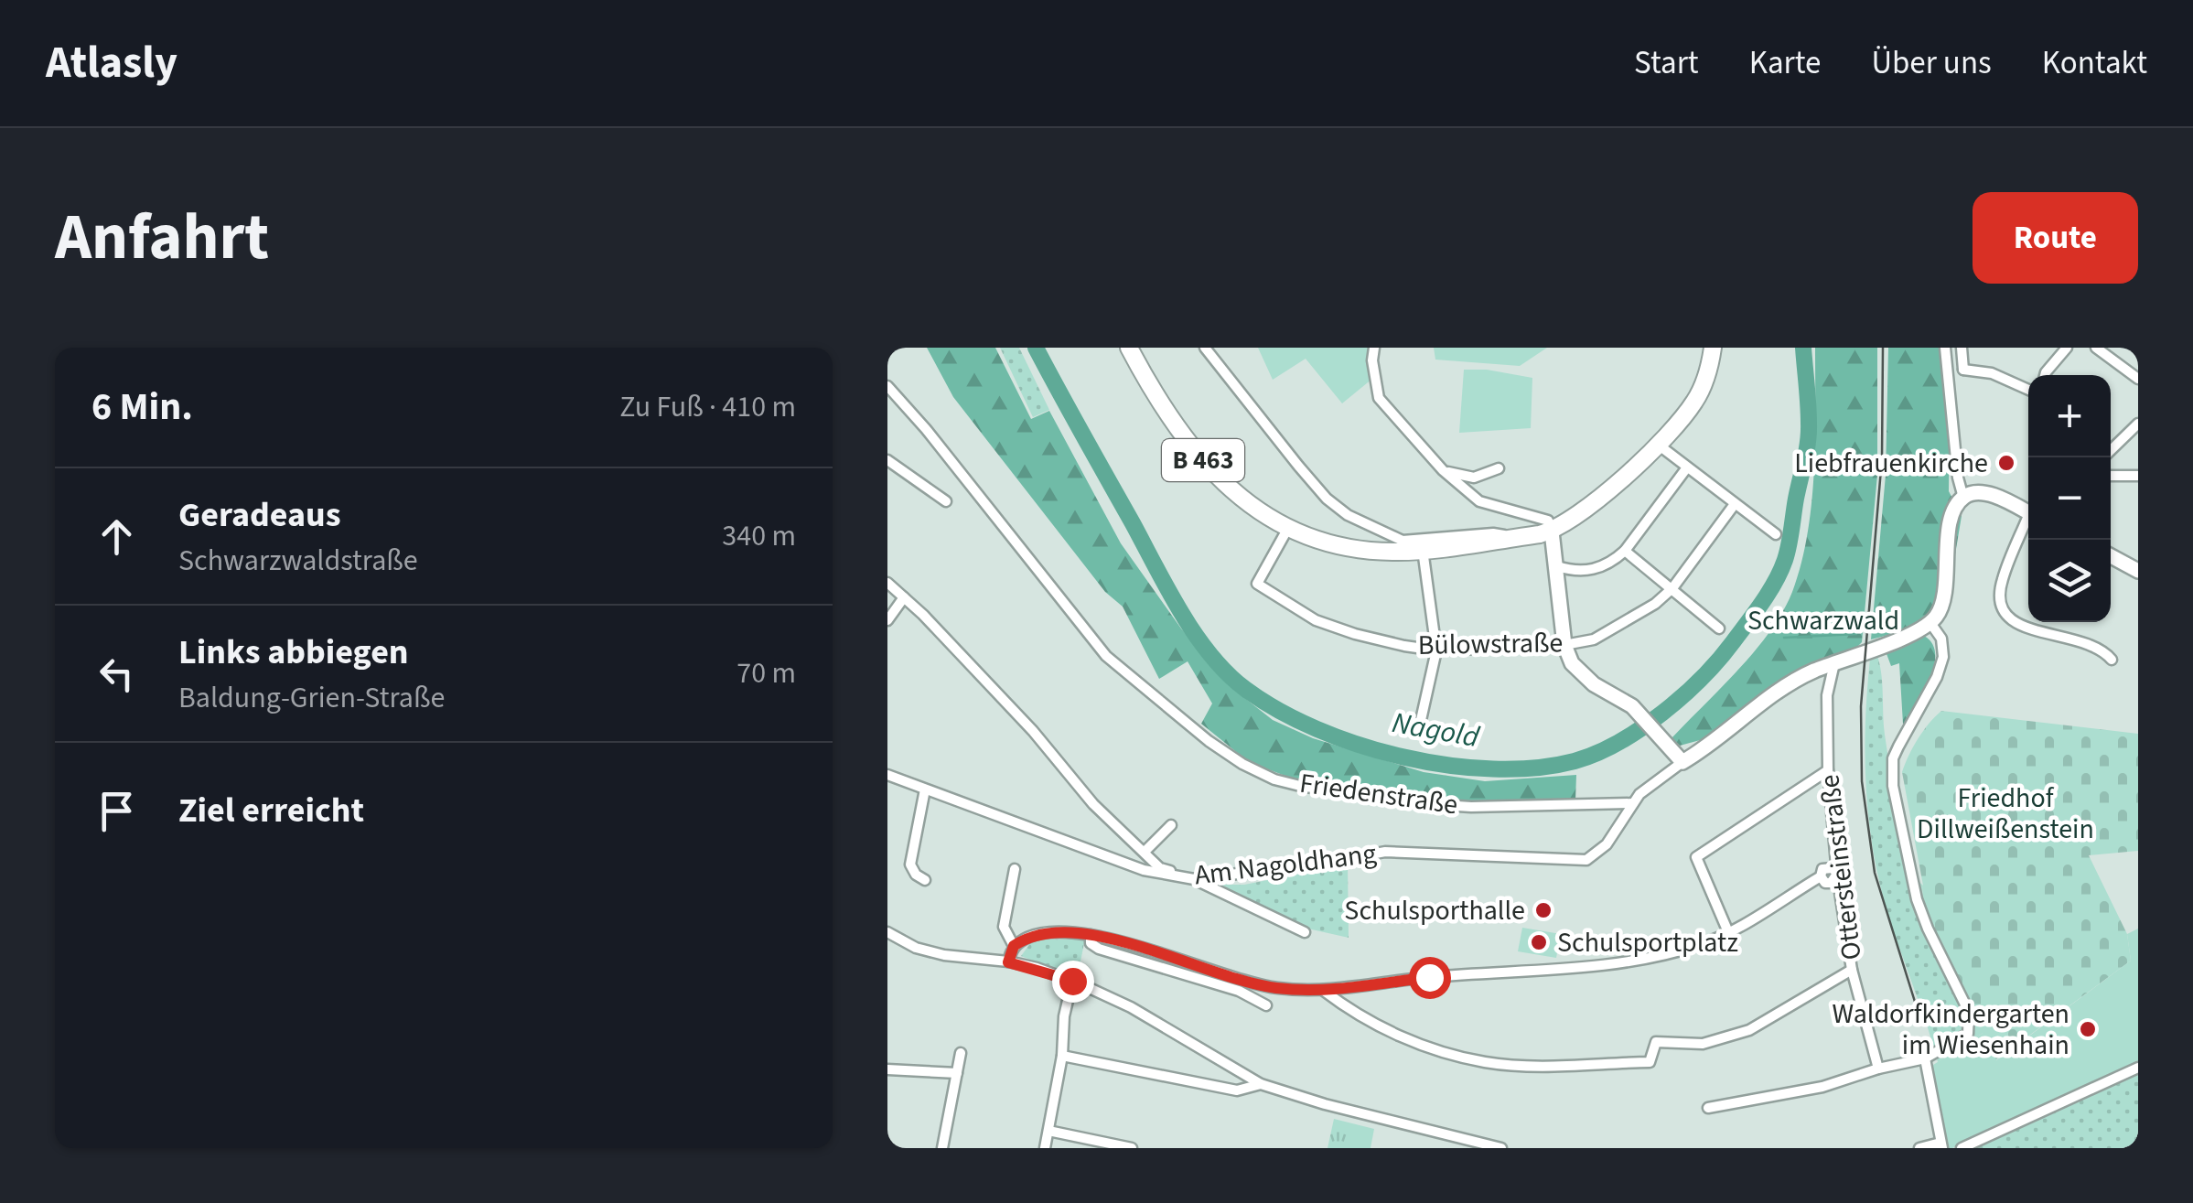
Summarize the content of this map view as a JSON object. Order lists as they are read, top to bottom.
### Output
{
  "streets": {
    "main road": ["B 463"],
    "street": [
      "Bülowstraße",
      "Friedenstraße",
      "Am Nagoldhang",
      "Ottersteinstraße"
    ]
  },
  "crossings": [
    ["B 463", "Bülowstraße"],
    ["Friedenstraße", "Am Nagoldhang"]
  ],
  "water": ["Nagold"],
  "parks": ["Schwarzwald", "Friedhof Dillweißenstein"],
  "places": [
    "Liebfrauenkirche",
    "Schulsporthalle",
    "Schulsportplatz",
    "Waldorfkindergarten im Wiesenhain"
  ],
  "page": {
    "header": "Atlasly",
    "nav": [
      "Start",
      "Karte",
      "Über uns",
      "Kontakt"
    ],
    "title": "Anfahrt",
    "buttons": "Route",
    "heading": ["6 Min.", "Zu Fuß · 410 m"],
    "map_buttons": ["+", "−"],
    "list": [
      ["Geradeaus", "Schwarzwaldstraße", "340 m"],
      ["Links abbiegen", "Baldung-Grien-Straße", "70 m"],
      "Ziel erreicht"
    ]
  }
}
